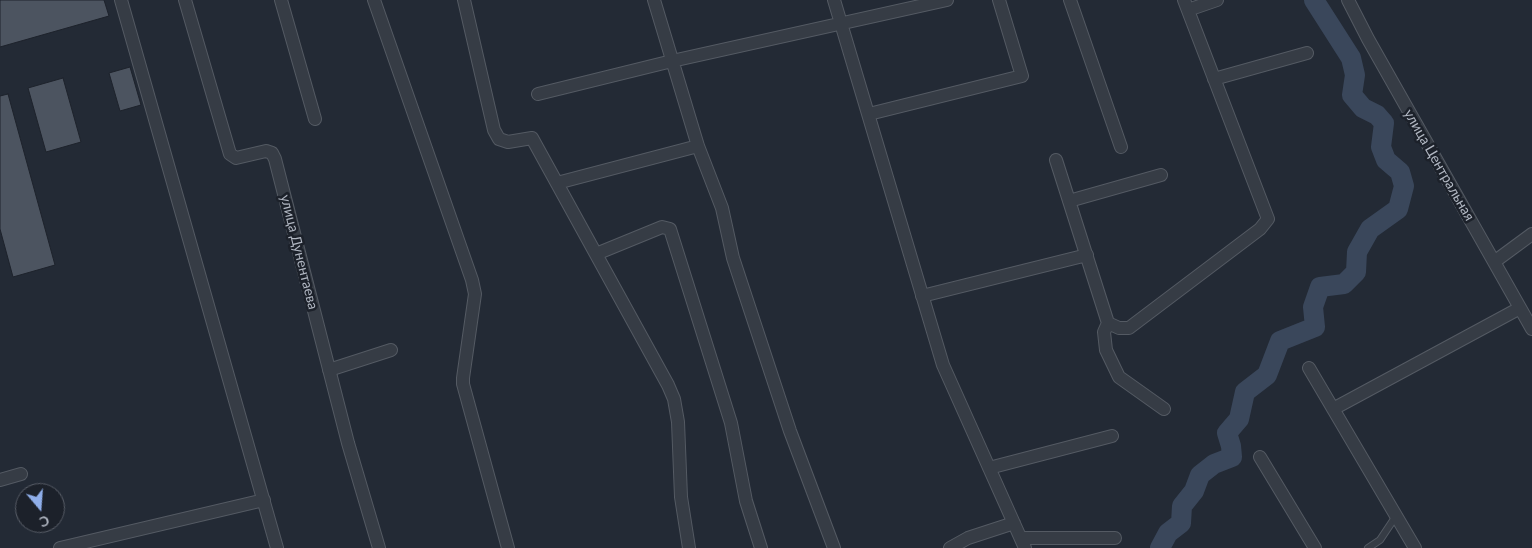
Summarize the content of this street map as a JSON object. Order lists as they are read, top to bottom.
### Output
{
  "streets": {
    "street": ["улица Центральная", "улица Дунентаева"]
  },
  "north": "bottom"
}
